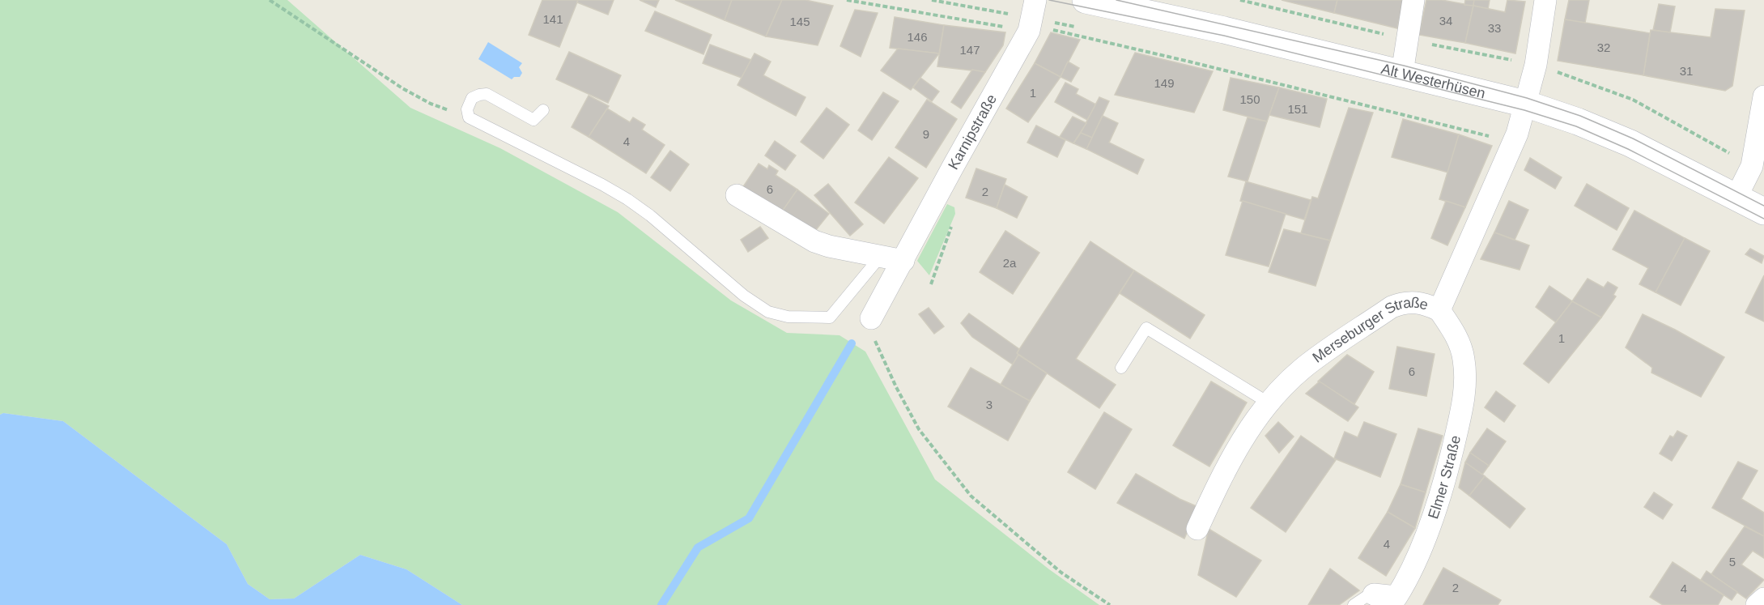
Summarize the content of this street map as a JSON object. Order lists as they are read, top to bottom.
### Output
{
  "streets": {
    "main road": ["Alt Westerhüsen"],
    "street": ["Karnipstraße", "Merseburger Straße", "Elmer Straße"]
  },
  "crossings": [
    ["Alt Westerhüsen", "Merseburger Straße"],
    ["Merseburger Straße", "Elmer Straße"]
  ],
  "house_numbers": [
    "141",
    "34",
    "145",
    "33",
    "146",
    "32",
    "147",
    "31",
    "149",
    "1",
    "150",
    "151",
    "9",
    "4",
    "6",
    "2",
    "2a",
    "1",
    "6",
    "3",
    "4",
    "5",
    "2",
    "4"
  ]
}
